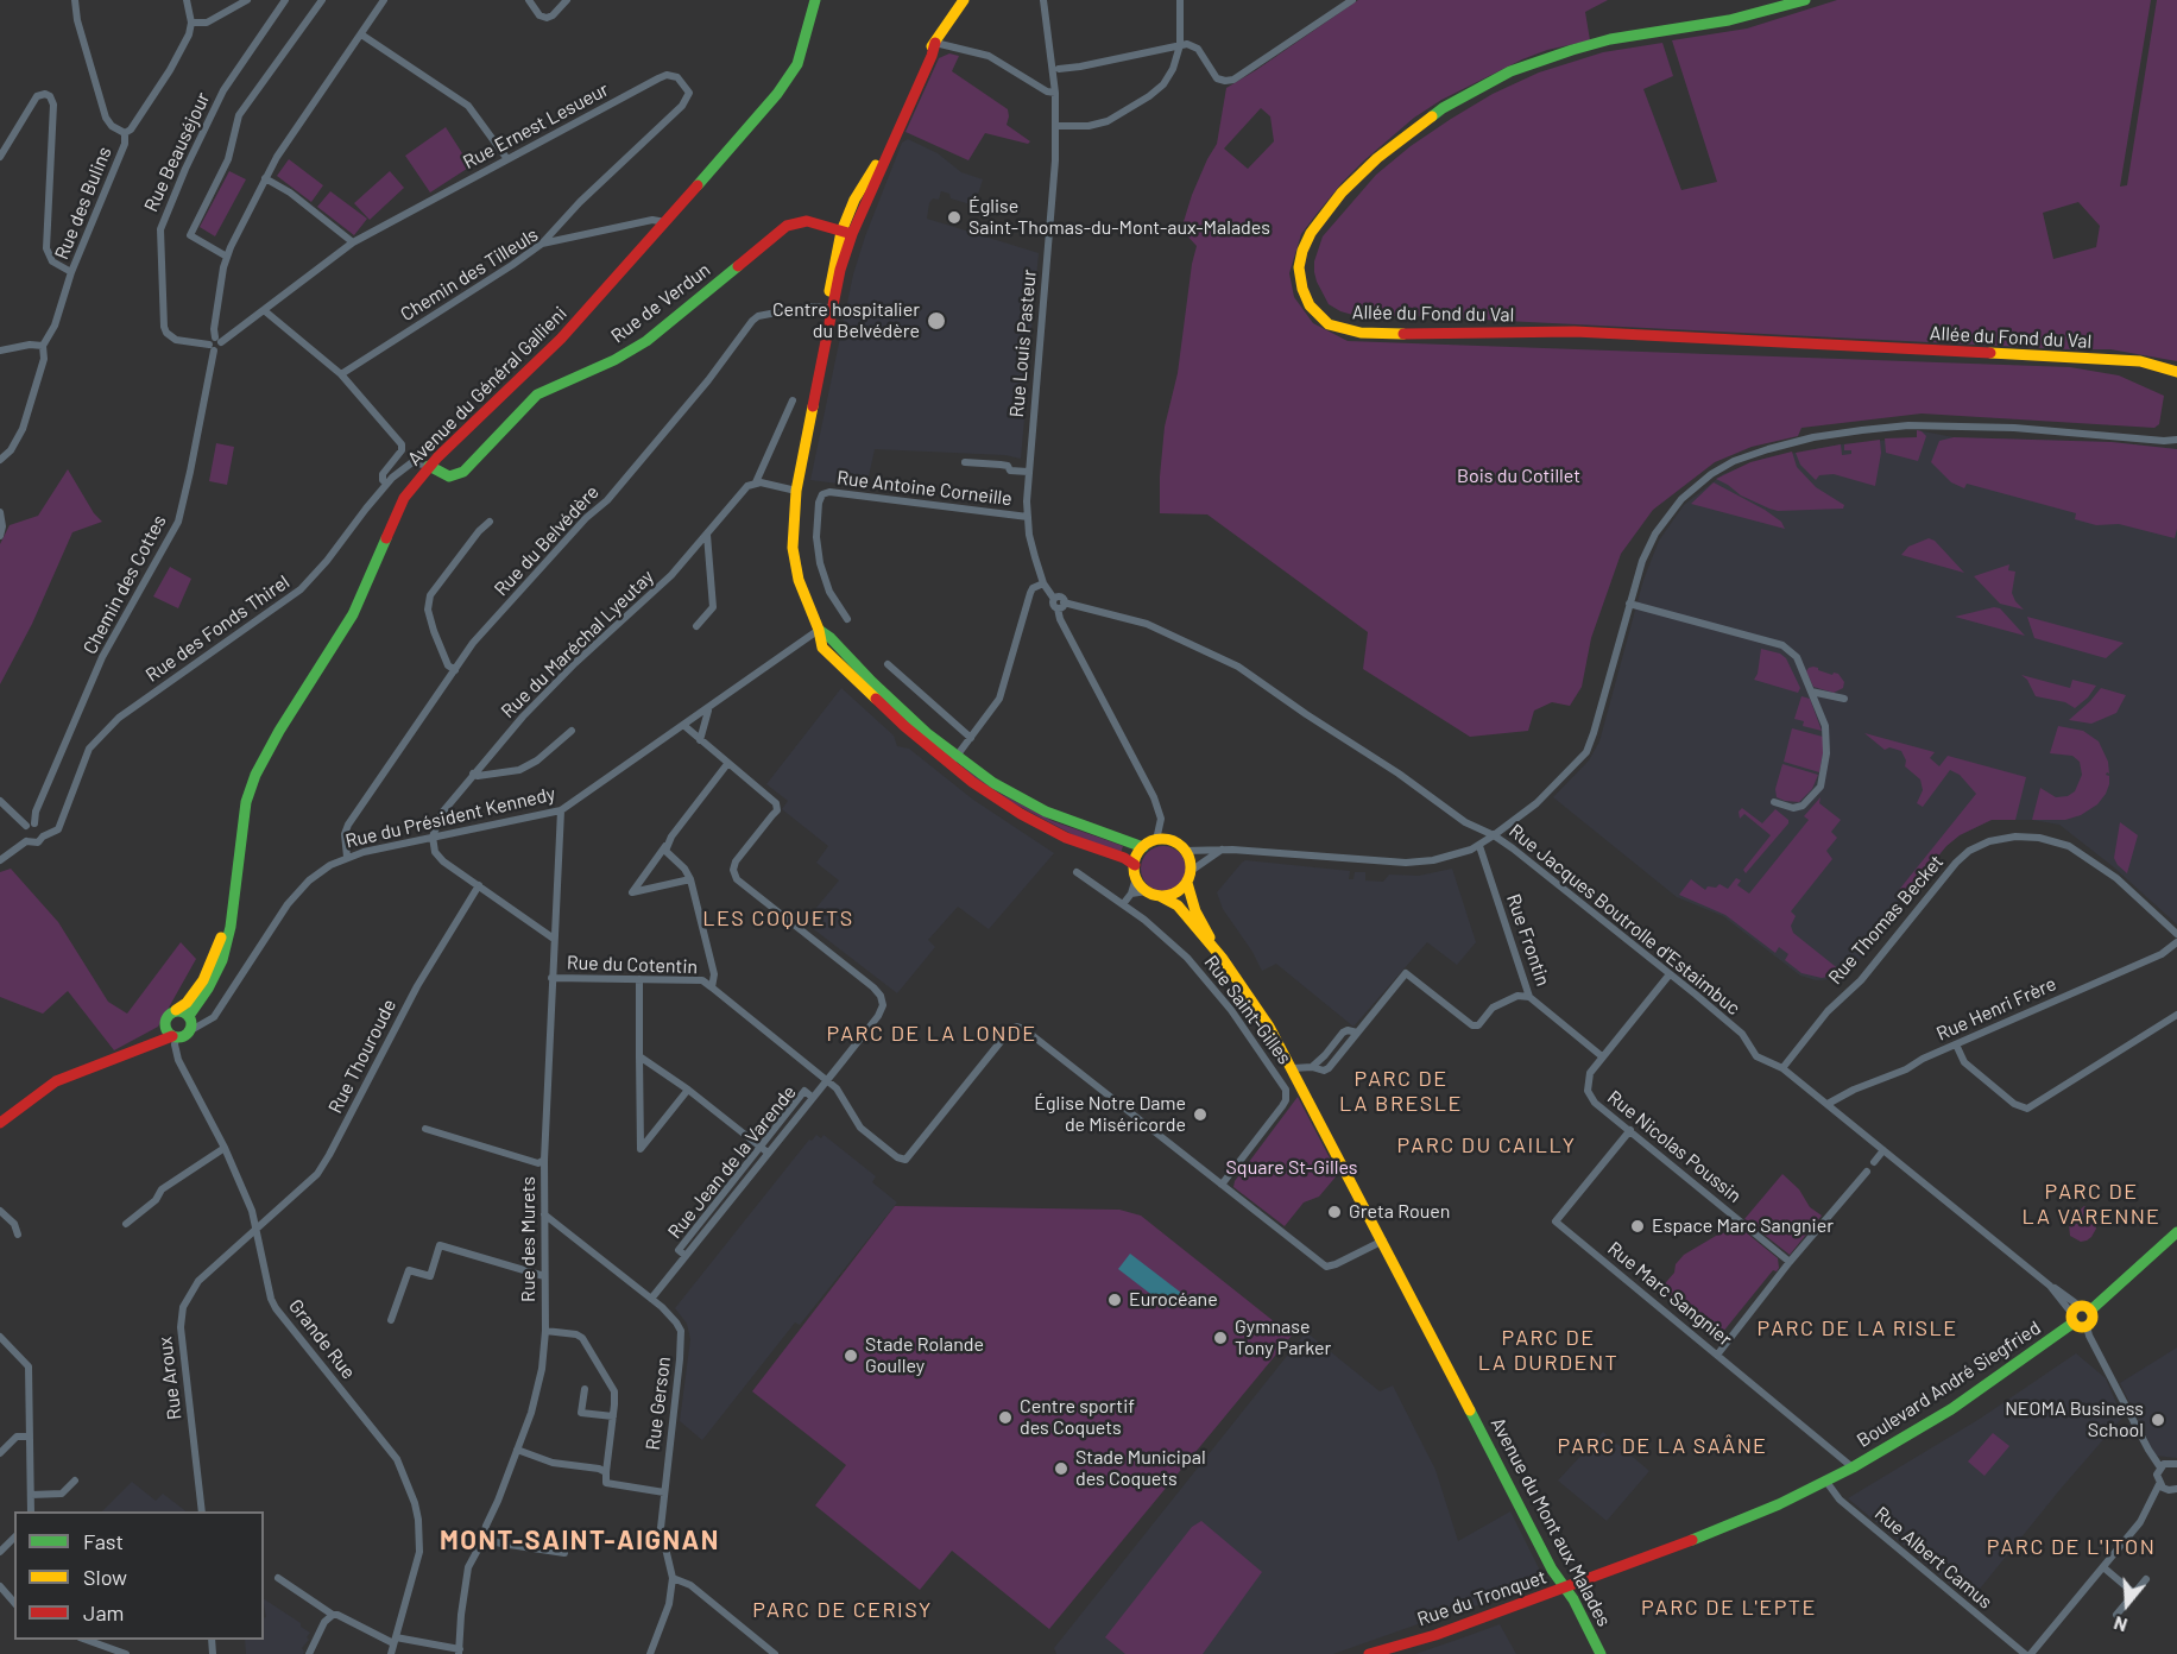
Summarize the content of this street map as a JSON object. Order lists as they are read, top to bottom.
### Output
{
  "streets": {
    "street": [
      "Rue Ernest Lesueur",
      "Rue Beauséjour",
      "Rue des Bulins",
      "Chemin des Tilleuls",
      "Rue de Verdun",
      "Allée du Fond du Val",
      "Rue Louis Pasteur",
      "Avenue du Général Gallieni",
      "Rue Antoine Corneille",
      "Rue du Belvédère",
      "Chemin des Cottes",
      "Rue des Fonds Thirel",
      "Rue du Maréchal Lyeutay",
      "Rue du Président Kennedy",
      "Rue Jacques Boutrolle d'Estaimbuc",
      "Rue Thomas Becket",
      "Rue Frontin",
      "Rue du Cotentin",
      "Rue Henri Frère",
      "Rue Saint-Gilles",
      "Rue Thouroude",
      "Rue Nicolas Poussin",
      "Rue Jean de la Varende",
      "Rue des Murets",
      "Rue Marc Sangnier",
      "Grande Rue",
      "Rue Aroux",
      "Boulevard André Siegfried",
      "Rue Gerson",
      "Avenue du Mont aux Malades",
      "Rue Albert Camus",
      "Rue du Tronquet"
    ]
  },
  "crossings": [
    ["Rue Ernest Lesueur", "Rue Beauséjour"],
    ["Rue Ernest Lesueur", "Chemin des Tilleuls"],
    ["Rue Ernest Lesueur", "Chemin des Cottes"],
    ["Rue Beauséjour", "Chemin des Cottes"],
    ["Chemin des Tilleuls", "Avenue du Général Gallieni"],
    ["Rue de Verdun", "Avenue du Général Gallieni"],
    ["Rue de Verdun", "Rue des Fonds Thirel"],
    ["Rue Louis Pasteur", "Rue Antoine Corneille"],
    ["Rue Louis Pasteur", "Rue Jacques Boutrolle d'Estaimbuc"],
    ["Avenue du Général Gallieni", "Rue des Fonds Thirel"],
    ["Avenue du Général Gallieni", "Rue du Président Kennedy"],
    ["Avenue du Général Gallieni", "Grande Rue"],
    ["Rue du Belvédère", "Rue du Président Kennedy"],
    ["Chemin des Cottes", "Rue des Fonds Thirel"],
    ["Rue du Maréchal Lyeutay", "Rue du Président Kennedy"],
    ["Rue du Président Kennedy", "Rue des Murets"],
    ["Rue Jacques Boutrolle d'Estaimbuc", "Rue Thomas Becket"],
    ["Rue Jacques Boutrolle d'Estaimbuc", "Rue Henri Frère"],
    ["Rue Jacques Boutrolle d'Estaimbuc", "Rue Nicolas Poussin"],
    ["Rue Jacques Boutrolle d'Estaimbuc", "Boulevard André Siegfried"],
    ["Rue Frontin", "Rue Nicolas Poussin"],
    ["Rue du Cotentin", "Rue des Murets"],
    ["Rue Thouroude", "Grande Rue"],
    ["Rue Thouroude", "Rue Aroux"],
    ["Rue Nicolas Poussin", "Rue Marc Sangnier"],
    ["Rue Jean de la Varende", "Rue Gerson"],
    ["Rue des Murets", "Rue Gerson"],
    ["Rue Marc Sangnier", "Boulevard André Siegfried"],
    ["Grande Rue", "Rue Aroux"],
    ["Boulevard André Siegfried", "Avenue du Mont aux Malades"],
    ["Boulevard André Siegfried", "Rue Albert Camus"],
    ["Boulevard André Siegfried", "Rue du Tronquet"],
    ["Avenue du Mont aux Malades", "Rue du Tronquet"]
  ],
  "districts": [
    "LES COQUETS",
    "PARC DE LA LONDE",
    "PARC DE LA BRESLE",
    "PARC DU CAILLY",
    "PARC DE LA VARENNE",
    "PARC DE LA RISLE",
    "PARC DE LA DURDENT",
    "PARC DE LA SAÂNE",
    "MONT-SAINT-AIGNAN",
    "PARC DE L'ITON",
    "PARC DE L'EPTE",
    "PARC DE CERISY"
  ],
  "parks": ["Bois du Cotillet", "Square St-Gilles"],
  "places": [
    "Église Saint-Thomas-du-Mont-aux-Malades",
    "Centre hospitalier du Belvédère",
    "Église Notre Dame de Miséricorde",
    "Greta Rouen",
    "Espace Marc Sangnier",
    "Eurocéane",
    "Gymnase Tony Parker",
    "Stade Rolande Goulley",
    "Centre sportif des Coquets",
    "NEOMA Business School",
    "Stade Municipal des Coquets"
  ],
  "legend": ["Fast", "Slow", "Jam"],
  "north": "bottom"
}
